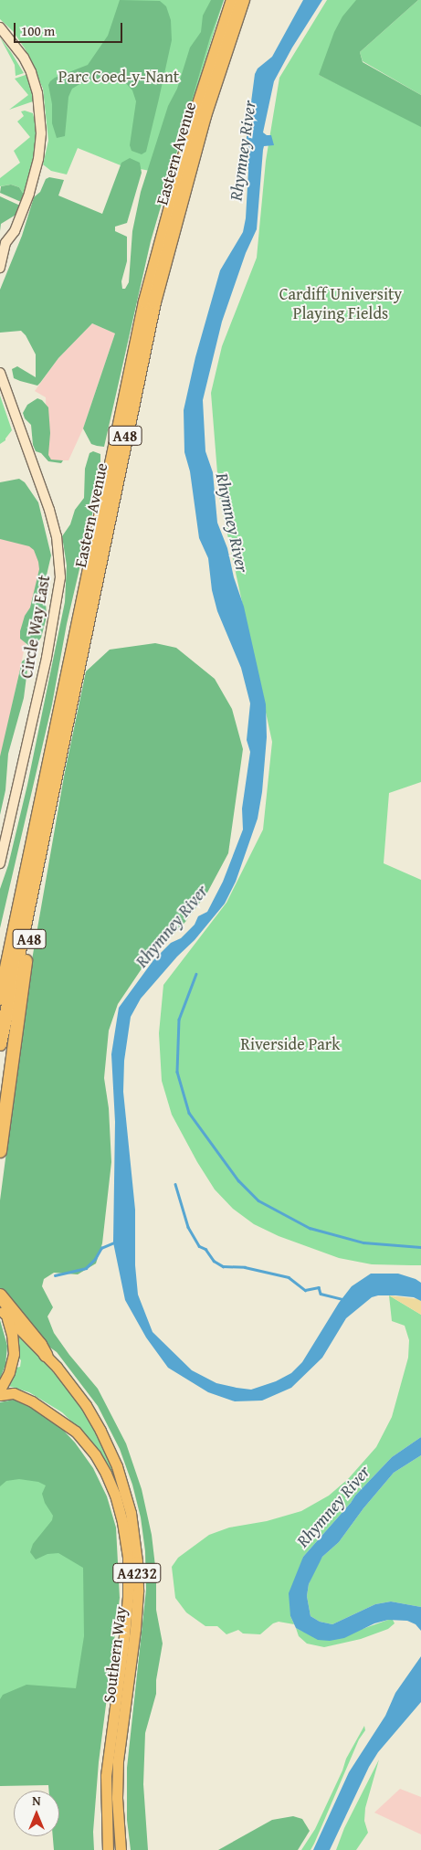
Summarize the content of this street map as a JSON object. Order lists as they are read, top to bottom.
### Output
{
  "streets": {
    "highway": ["Eastern Avenue", "A48", "A4232"],
    "main road": ["Southern Way"],
    "street": ["Circle Way East"]
  },
  "crossings": [
    ["Eastern Avenue", "A48"],
    ["A4232", "Southern Way"]
  ],
  "water": ["Rhymney River"],
  "parks": ["Parc Coed-y-Nant", "Cardiff University Playing Fields", "Riverside Park"],
  "scale_bar": "100 m",
  "north": "top"
}
